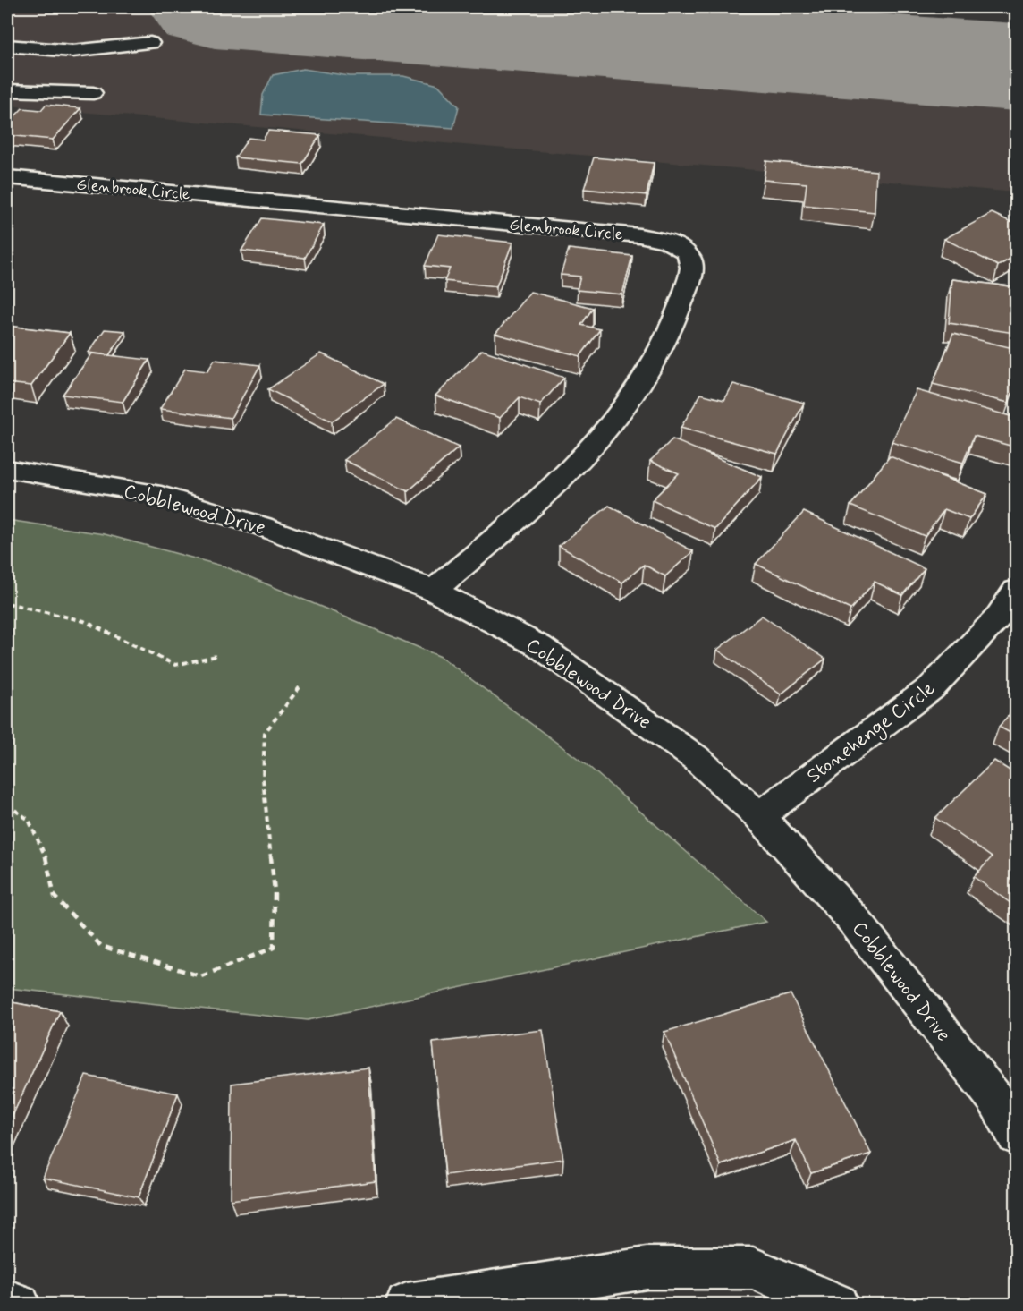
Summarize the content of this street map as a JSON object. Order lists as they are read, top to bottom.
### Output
{
  "streets": {
    "street": ["Glenbrook Circle", "Cobblewood Drive", "Stonehenge Circle"]
  },
  "crossings": [
    ["Glenbrook Circle", "Cobblewood Drive"],
    ["Cobblewood Drive", "Stonehenge Circle"]
  ]
}
